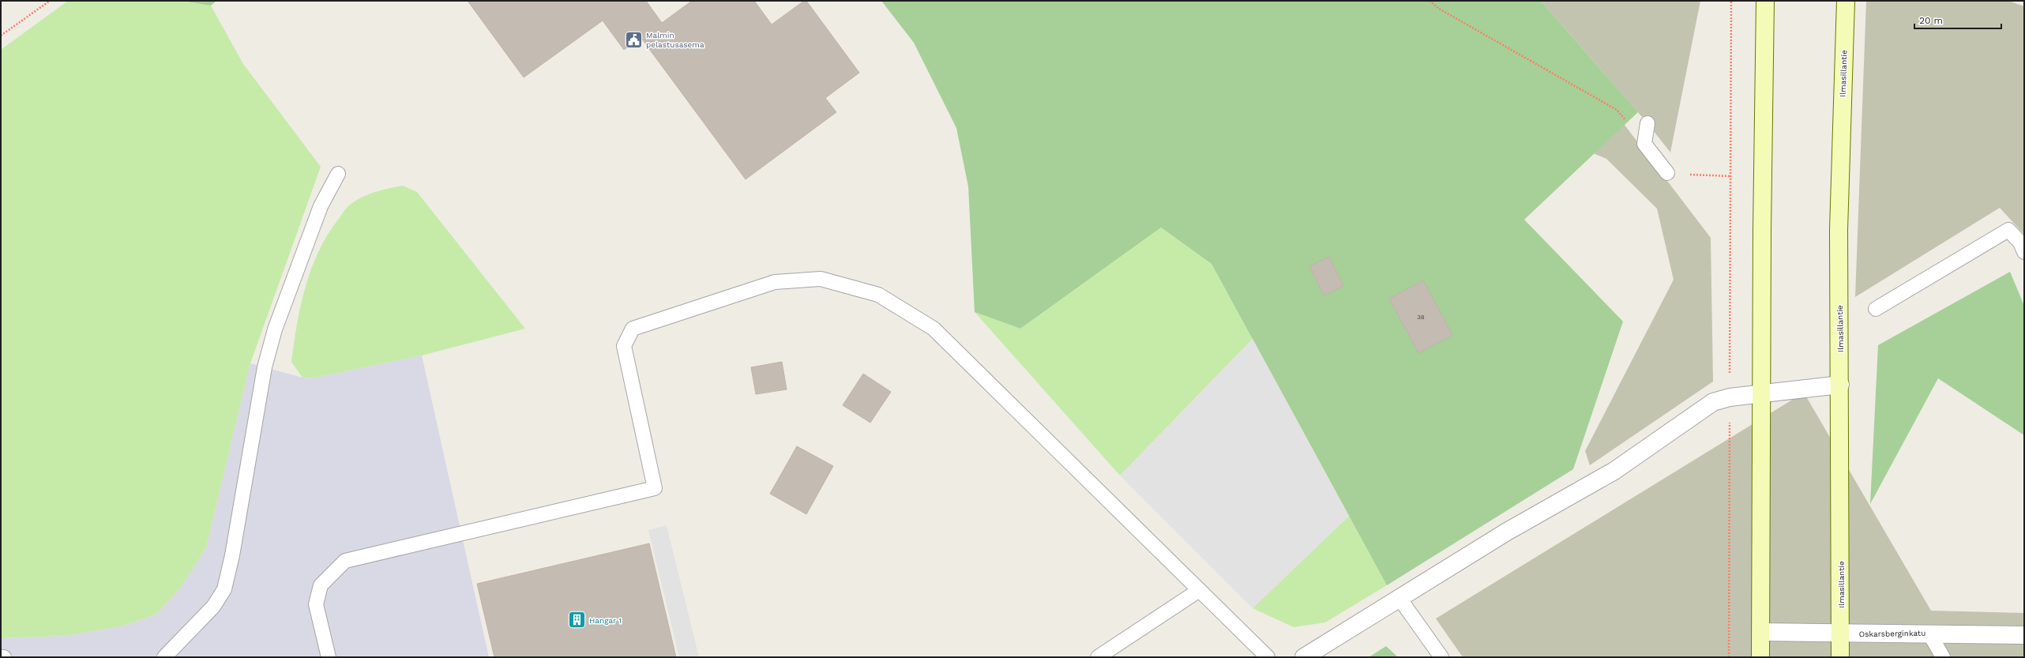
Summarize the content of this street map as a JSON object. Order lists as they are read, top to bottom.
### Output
{
  "streets": {
    "main road": ["Ilmasillantie"],
    "street": ["Oskarsberginkatu"]
  },
  "crossings": [
    ["Ilmasillantie", "Oskarsberginkatu"]
  ],
  "places": {
    "public building": ["Malmin pelastusasema"],
    "building": ["Hangar 1"]
  },
  "house_numbers": ["38"],
  "scale_bar": "20 m"
}
